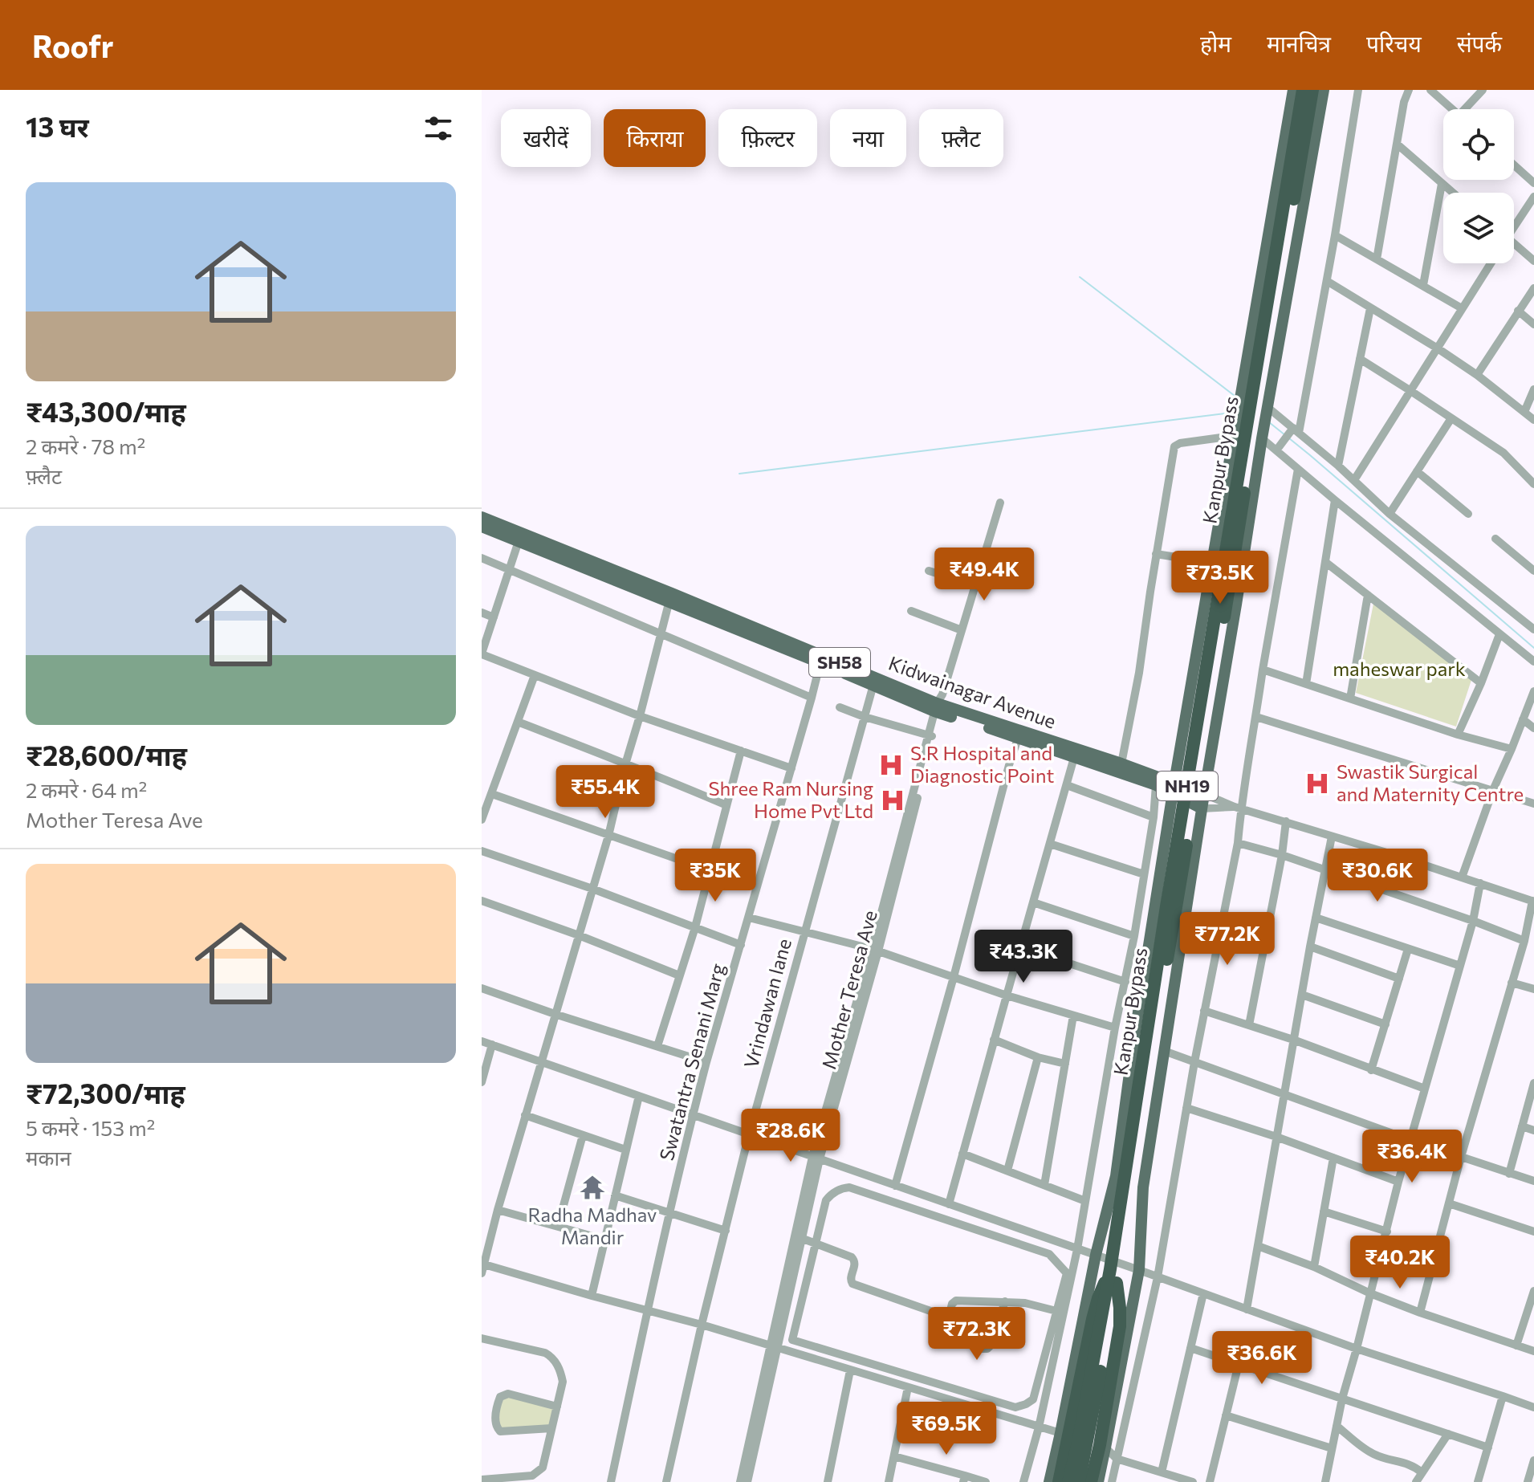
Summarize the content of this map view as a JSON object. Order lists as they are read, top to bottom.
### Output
{
  "streets": {
    "highway": ["Kanpur Bypass", "NH19"],
    "main road": ["SH58", "Kidwainagar Avenue"],
    "street": ["Vrindawan lane", "Swatantra Senani Marg"]
  },
  "crossings": [
    ["Kidwainagar Avenue", "Vrindawan lane"],
    ["Kidwainagar Avenue", "Swatantra Senani Marg"]
  ],
  "parks": ["maheswar park"],
  "places": {
    "hospital": ["S.R Hospital and Diagnostic Point", "Swastik Surgical and Maternity Centre", "Shree Ram Nursing Home Pvt Ltd"],
    "temple": ["Radha Madhav Mandir"]
  },
  "page": {
    "header": "Roofr",
    "nav": [
      "होम",
      "मानचित्र",
      "परिचय",
      "संपर्क"
    ],
    "heading": "13 घर",
    "chip": [
      "खरीदें",
      "किराया",
      "फ़िल्टर",
      "नया",
      "फ़्लैट"
    ],
    "list": [
      {
        "name": "₹43,300/माह",
        "note": "2 कमरे · 78 m² · फ़्लैट"
      },
      {
        "name": "₹28,600/माह",
        "note": "2 कमरे · 64 m² · Mother Teresa Ave"
      },
      {
        "name": "₹72,300/माह",
        "note": "5 कमरे · 153 m² · मकान"
      }
    ],
    "price": [
      "₹49.4K",
      "₹73.5K",
      "₹55.4K",
      "₹35K",
      "₹30.6K",
      "₹77.2K",
      "₹43.3K",
      "₹28.6K",
      "₹36.4K",
      "₹40.2K",
      "₹72.3K",
      "₹36.6K",
      "₹69.5K"
    ]
  }
}
